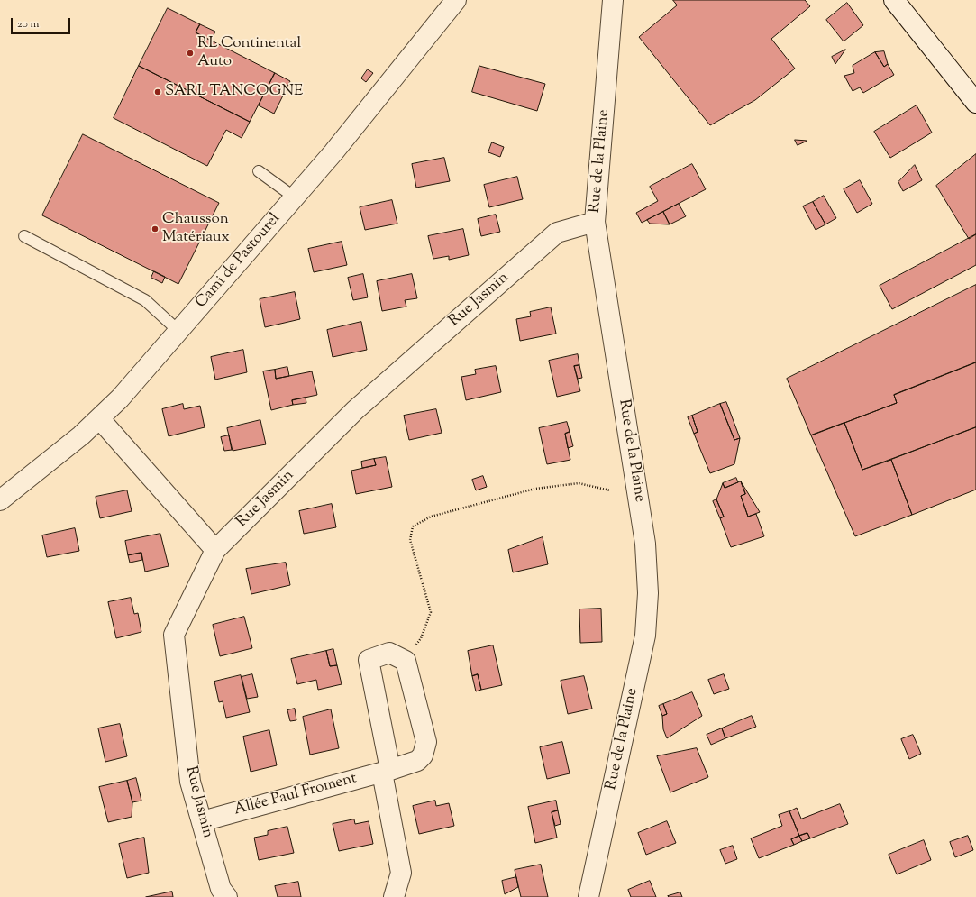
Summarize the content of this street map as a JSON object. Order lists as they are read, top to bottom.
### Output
{
  "streets": {
    "street": [
      "Rue de la Plaine",
      "Cami de Pastourel",
      "Rue Jasmin",
      "Allée Paul Froment"
    ]
  },
  "crossings": [
    ["Rue de la Plaine", "Rue Jasmin"],
    ["Rue Jasmin", "Allée Paul Froment"]
  ],
  "places": ["RL Continental Auto", "SARL TANCOGNE", "Chausson Matériaux"],
  "scale_bar": "20 m"
}
